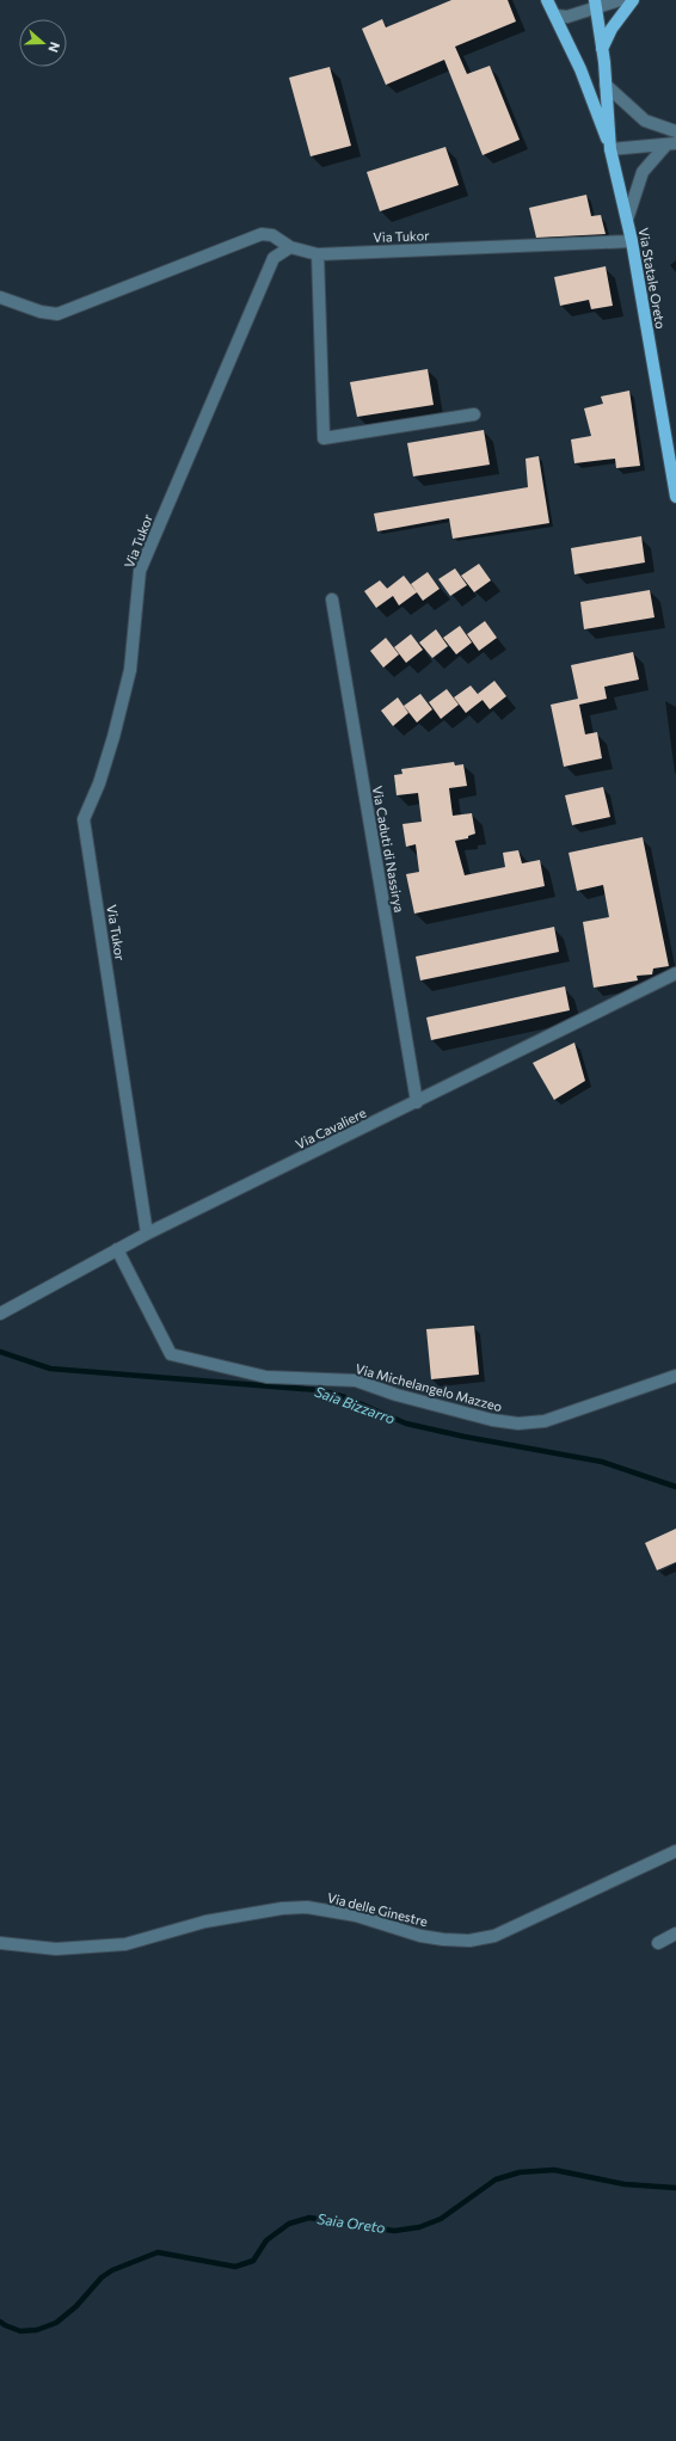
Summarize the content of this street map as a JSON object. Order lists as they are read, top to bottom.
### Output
{
  "streets": {
    "main road": ["Via Statale Oreto"],
    "street": [
      "Via Tukor",
      "Via Caduti di Nassirya",
      "Via Cavaliere",
      "Via Michelangelo Mazzeo",
      "Via delle Ginestre"
    ]
  },
  "crossings": [
    ["Via Tukor", "Via Statale Oreto"],
    ["Via Tukor", "Via Cavaliere"],
    ["Via Caduti di Nassirya", "Via Cavaliere"],
    ["Via Cavaliere", "Via Michelangelo Mazzeo"]
  ],
  "water": ["Saia Bizzarro", "Saia Oreto"],
  "north": "right"
}
